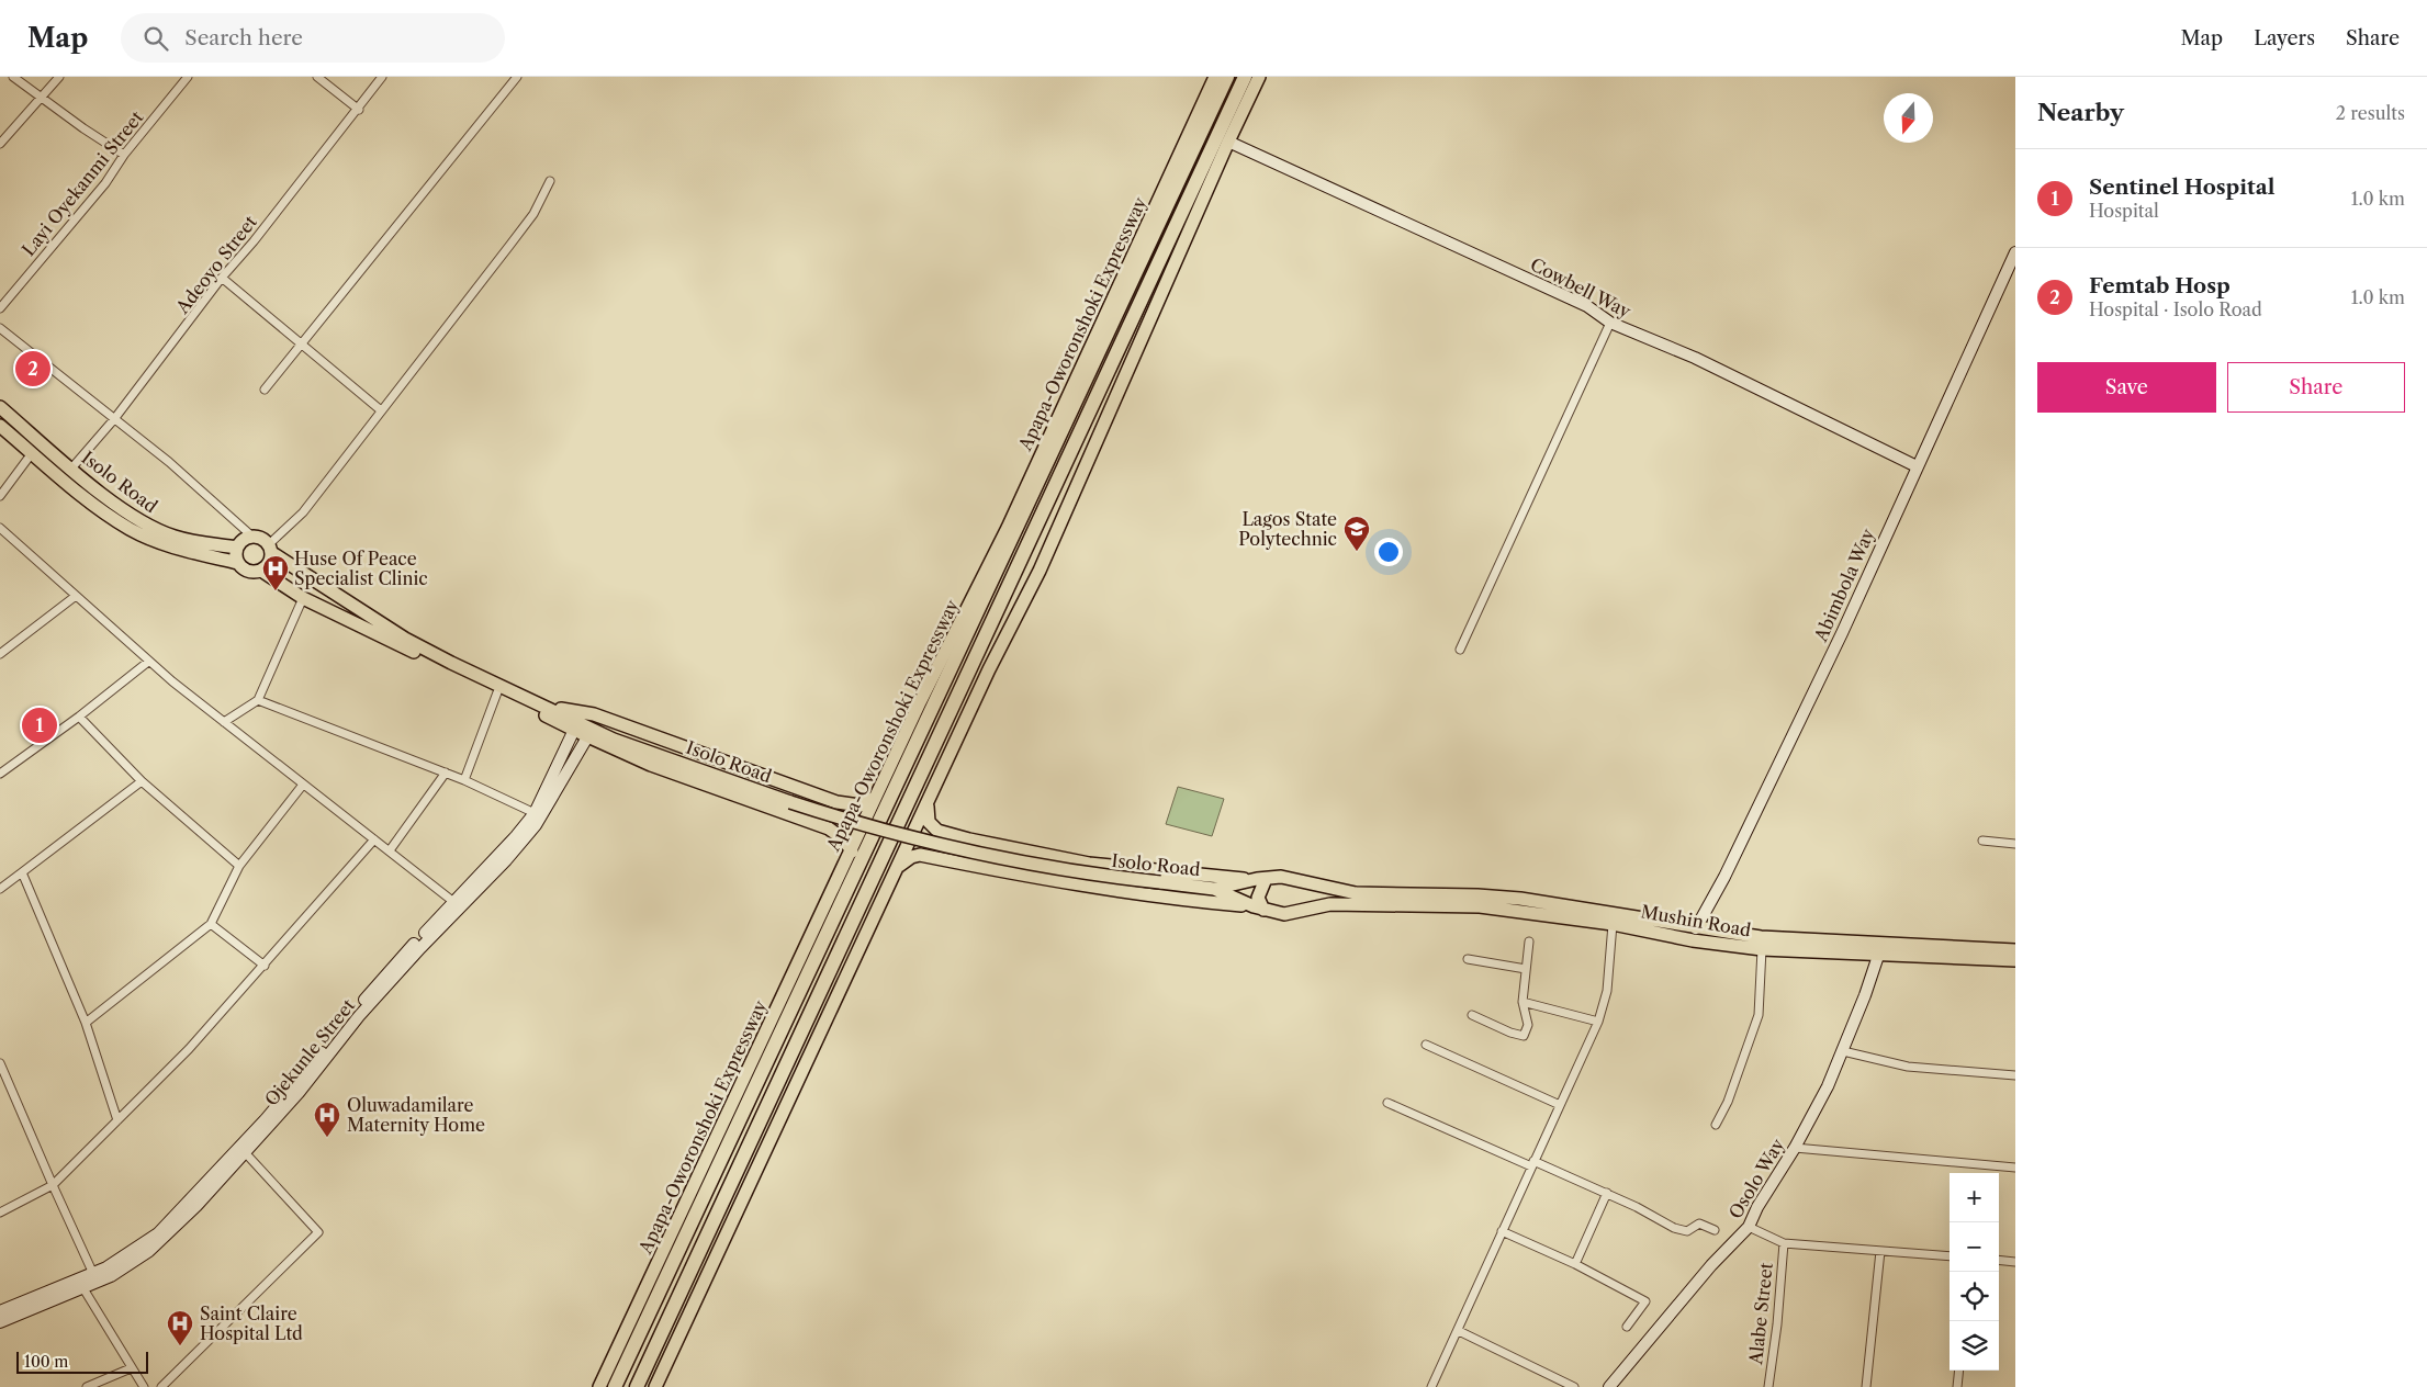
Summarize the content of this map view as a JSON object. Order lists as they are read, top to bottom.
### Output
{
  "streets": {
    "highway": ["Apapa-Oworonshoki Expressway"],
    "main road": ["Isolo Road", "Mushin Road"],
    "street": [
      "Layi Oyekanmi Street",
      "Adeoyo Street",
      "Cowbell Way",
      "Abimbola Way",
      "Ojekunle Street",
      "Osolo Way",
      "Alabe Street"
    ]
  },
  "crossings": [
    ["Adeoyo Street", "Isolo Road"],
    ["Cowbell Way", "Abimbola Way"],
    ["Abimbola Way", "Mushin Road"],
    ["Mushin Road", "Osolo Way"]
  ],
  "places": {
    "school or university": ["Lagos State Polytechnic"],
    "hospital": ["Huse Of Peace Specialist Clinic", "Oluwadamilare Maternity Home", "Saint Claire Hospital Ltd"]
  },
  "scale_bar": "100 m",
  "north": "bottom",
  "page": {
    "header": "Map",
    "search": "Search here",
    "nav": ["Map", "Layers", "Share"],
    "heading": ["Nearby", "2 results"],
    "list": [
      {
        "mark": "1",
        "name": "Sentinel Hospital",
        "note": "Hospital",
        "value": "1.0 km"
      },
      {
        "mark": "2",
        "name": "Femtab Hosp",
        "note": "Hospital · Isolo Road",
        "value": "1.0 km"
      }
    ],
    "buttons": ["Save", "Share"],
    "pins": ["2", "1"],
    "map_buttons": ["+", "−"],
    "scale": "100 m"
  }
}
